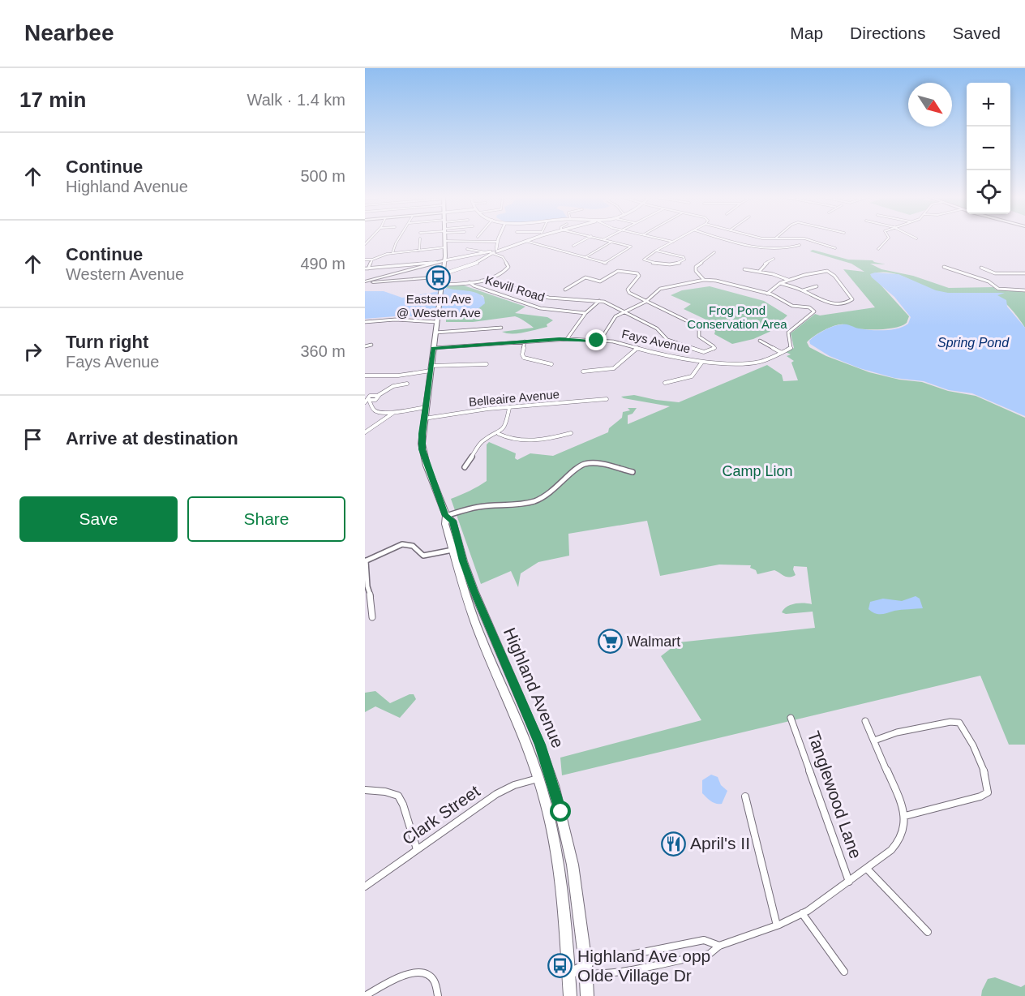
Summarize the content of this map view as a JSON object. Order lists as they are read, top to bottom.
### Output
{
  "streets": {
    "main road": ["Highland Avenue"],
    "street": [
      "Kevill Road",
      "Fays Avenue",
      "Belleaire Avenue",
      "Tanglewood Lane",
      "Clark Street"
    ]
  },
  "crossings": [
    ["Fays Avenue", "Highland Avenue"],
    ["Belleaire Avenue", "Highland Avenue"],
    ["Highland Avenue", "Clark Street"]
  ],
  "water": ["Spring Pond"],
  "parks": ["Frog Pond Conservation Area", "Camp Lion"],
  "places": {
    "bus stop": ["Eastern Ave @ Western Ave", "Highland Ave opp Olde Village Dr"],
    "supermarket": ["Walmart"],
    "restaurant": ["April's II"]
  },
  "north": "bottom right",
  "page": {
    "header": "Nearbee",
    "nav": ["Map", "Directions", "Saved"],
    "heading": ["17 min", "Walk · 1.4 km"],
    "map_buttons": ["+", "−"],
    "list": [
      ["Continue", "Highland Avenue", "500 m"],
      ["Continue", "Western Avenue", "490 m"],
      ["Turn right", "Fays Avenue", "360 m"],
      "Arrive at destination"
    ],
    "buttons": ["Save", "Share"]
  }
}
